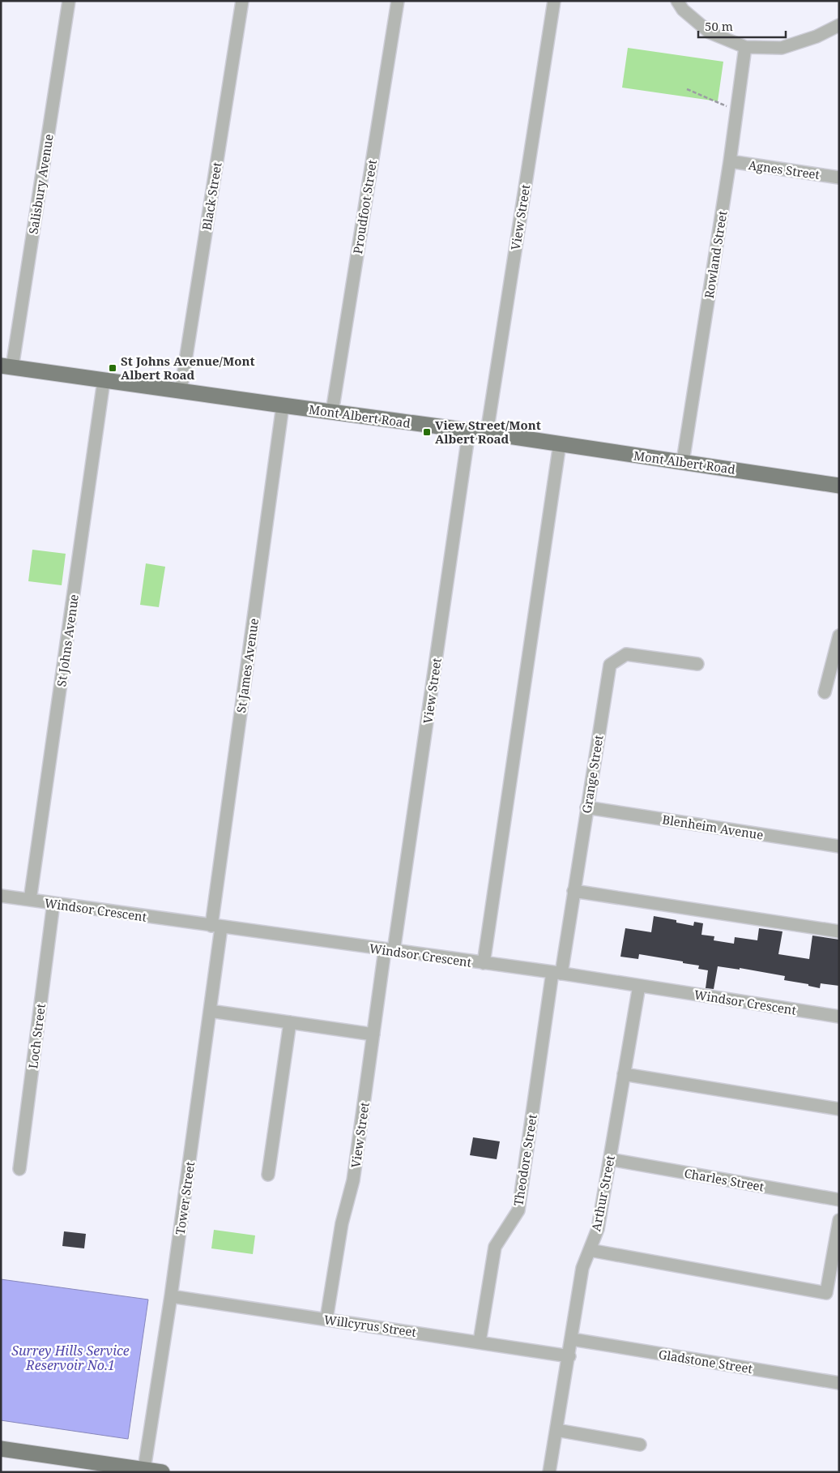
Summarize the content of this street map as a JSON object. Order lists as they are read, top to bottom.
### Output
{
  "streets": {
    "main road": ["Mont Albert Road"],
    "street": [
      "Agnes Street",
      "Salisbury Avenue",
      "Black Street",
      "Proudfoot Street",
      "View Street",
      "Rowland Street",
      "St Johns Avenue",
      "St James Avenue",
      "Grange Street",
      "Blenheim Avenue",
      "Windsor Crescent",
      "Loch Street",
      "Theodore Street",
      "Charles Street",
      "Arthur Street",
      "Tower Street",
      "Willcyrus Street",
      "Gladstone Street"
    ]
  },
  "crossings": [
    ["Agnes Street", "Rowland Street"],
    ["Salisbury Avenue", "Mont Albert Road"],
    ["Black Street", "Mont Albert Road"],
    ["Proudfoot Street", "Mont Albert Road"],
    ["View Street", "Mont Albert Road"],
    ["View Street", "Windsor Crescent"],
    ["View Street", "Willcyrus Street"],
    ["Rowland Street", "Mont Albert Road"],
    ["Mont Albert Road", "St Johns Avenue"],
    ["Mont Albert Road", "St James Avenue"],
    ["St Johns Avenue", "Windsor Crescent"],
    ["St James Avenue", "Windsor Crescent"],
    ["St James Avenue", "Tower Street"],
    ["Grange Street", "Blenheim Avenue"],
    ["Grange Street", "Windsor Crescent"],
    ["Grange Street", "Theodore Street"],
    ["Windsor Crescent", "Loch Street"],
    ["Windsor Crescent", "Theodore Street"],
    ["Windsor Crescent", "Arthur Street"],
    ["Windsor Crescent", "Tower Street"],
    ["Theodore Street", "Willcyrus Street"],
    ["Charles Street", "Arthur Street"],
    ["Arthur Street", "Willcyrus Street"],
    ["Arthur Street", "Gladstone Street"],
    ["Tower Street", "Willcyrus Street"]
  ],
  "water": ["Surrey Hills Service Reservoir No.1"],
  "places": {
    "transit": ["St Johns Avenue/Mont Albert Road", "View Street/Mont Albert Road"]
  },
  "scale_bar": "50 m"
}
